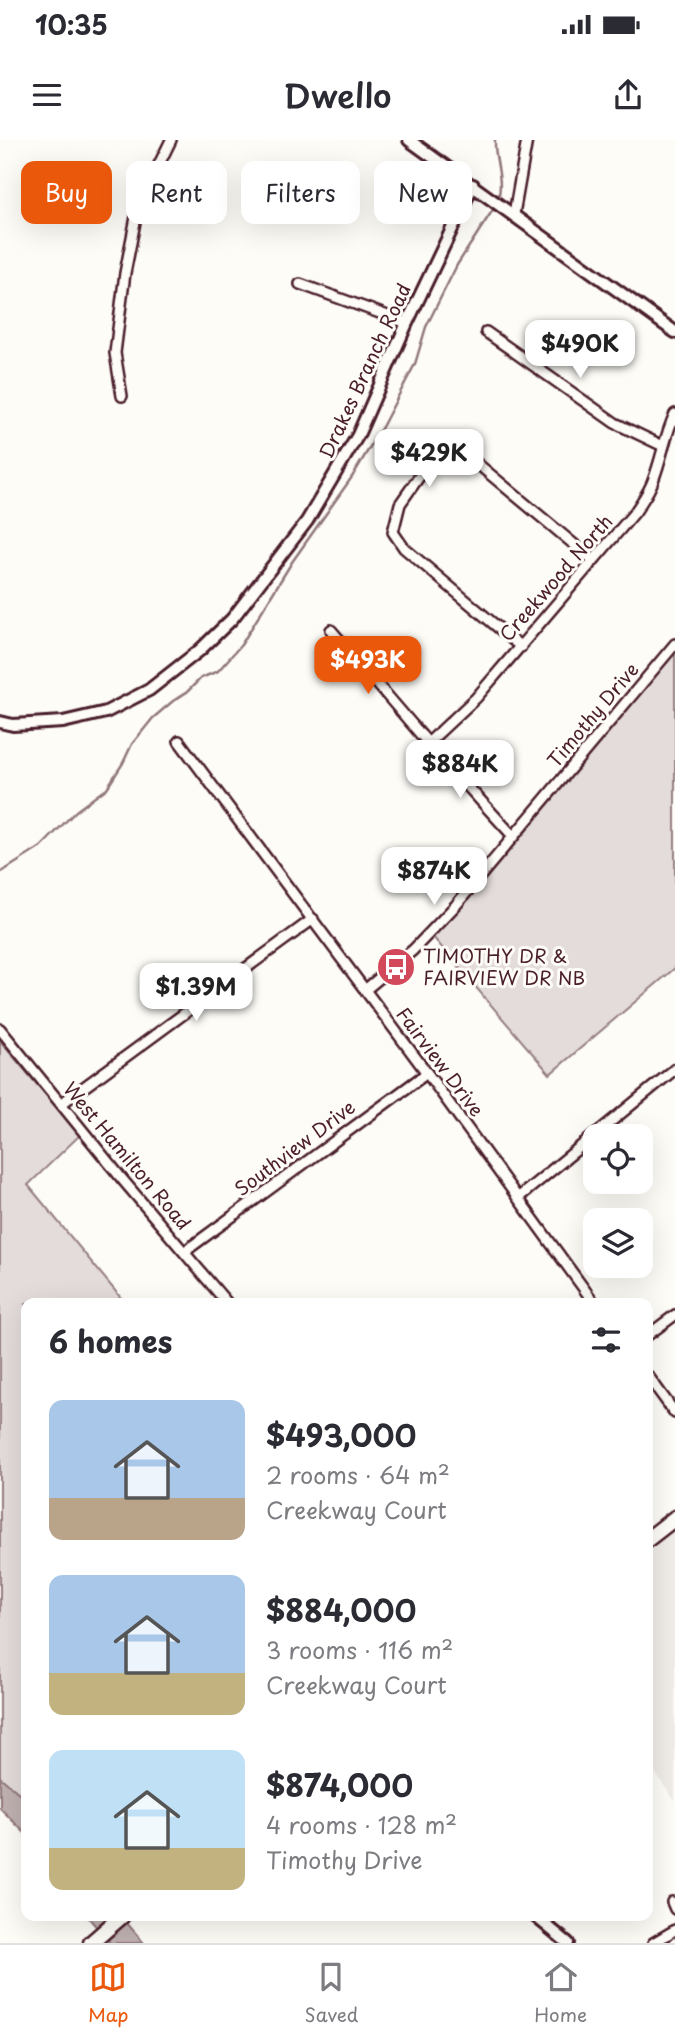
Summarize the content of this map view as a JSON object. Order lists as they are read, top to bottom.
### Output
{
  "streets": {
    "street": [
      "Drakes Branch Road",
      "Creekwood North",
      "Timothy Drive",
      "Fairview Drive",
      "Southview Drive",
      "West Hamilton Road"
    ]
  },
  "crossings": [
    ["Timothy Drive", "Fairview Drive"],
    ["Fairview Drive", "Southview Drive"],
    ["Southview Drive", "West Hamilton Road"]
  ],
  "places": {
    "bus stop": ["TIMOTHY DR & FAIRVIEW DR NB"]
  },
  "page": {
    "status": "10:35",
    "header": "Dwello",
    "chip": [
      "Buy",
      "Rent",
      "Filters",
      "New"
    ],
    "price": [
      "$490K",
      "$429K",
      "$493K",
      "$884K",
      "$874K",
      "$1.39M"
    ],
    "heading": "6 homes",
    "list": [
      {
        "name": "$493,000",
        "note": "2 rooms · 64 m² · Creekway Court"
      },
      {
        "name": "$884,000",
        "note": "3 rooms · 116 m² · Creekway Court"
      },
      {
        "name": "$874,000",
        "note": "4 rooms · 128 m² · Timothy Drive"
      }
    ],
    "tabs": ["Map", "Saved", "Home"]
  }
}
